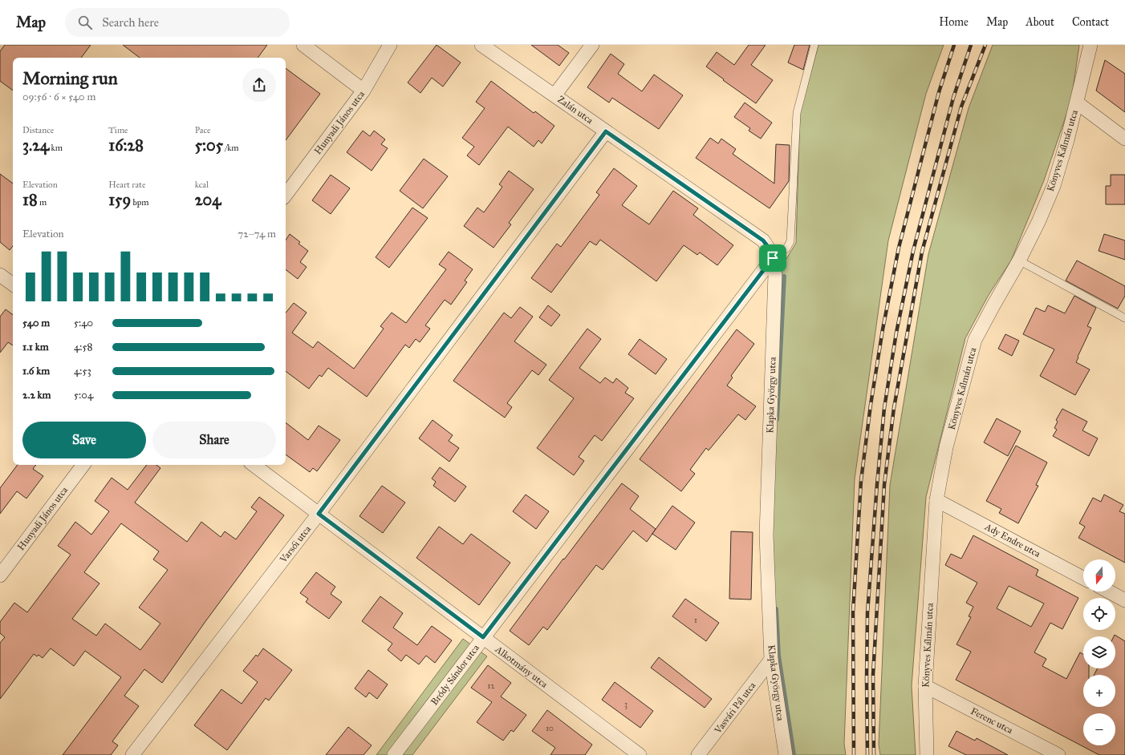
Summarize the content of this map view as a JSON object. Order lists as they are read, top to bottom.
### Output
{
  "streets": {
    "street": [
      "Zalán utca",
      "Hunyadi János utca",
      "Könyves Kálmán utca",
      "Klapka György utca",
      "Ady Endre utca",
      "Varsói utca",
      "Alkotmány utca",
      "Bródy Sándor utca",
      "Vasvári Pál utca",
      "Ferenc utca"
    ]
  },
  "crossings": [
    ["Zalán utca", "Klapka György utca"],
    ["Zalán utca", "Varsói utca"],
    ["Zalán utca", "Bródy Sándor utca"],
    ["Könyves Kálmán utca", "Ady Endre utca"],
    ["Könyves Kálmán utca", "Ferenc utca"],
    ["Klapka György utca", "Bródy Sándor utca"],
    ["Klapka György utca", "Vasvári Pál utca"],
    ["Varsói utca", "Alkotmány utca"],
    ["Alkotmány utca", "Bródy Sándor utca"]
  ],
  "house_numbers": [
    "1",
    "12",
    "3",
    "10"
  ],
  "north": "bottom",
  "page": {
    "header": "Map",
    "search": "Search here",
    "nav": [
      "Home",
      "Map",
      "About",
      "Contact"
    ],
    "heading": ["Morning run", "09:56 · 6 × 540 m"],
    "stats": [
      ["Distance", "3.24 km"],
      ["Time", "16:28"],
      ["Pace", "5:05 /km"],
      ["Elevation", "18 m"],
      ["Heart rate", "159 bpm"],
      ["kcal", "204"]
    ],
    "chart": ["Elevation", "72–74 m"],
    "list": [
      {
        "name": "540 m",
        "note": "5:40"
      },
      {
        "name": "1.1 km",
        "note": "4:58"
      },
      {
        "name": "1.6 km",
        "note": "4:53"
      },
      {
        "name": "2.2 km",
        "note": "5:04"
      }
    ],
    "buttons": ["Save", "Share"],
    "map_buttons": ["+", "−"]
  }
}
